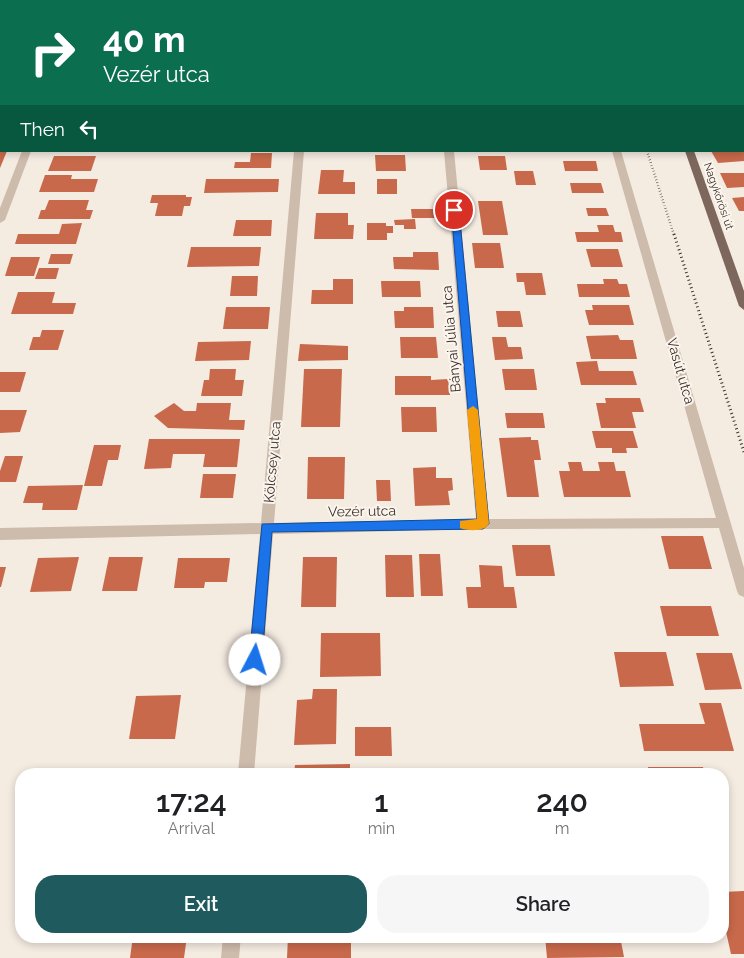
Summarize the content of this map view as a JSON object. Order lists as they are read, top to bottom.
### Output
{
  "streets": {
    "main road": ["Nagykőrösi út"],
    "street": [
      "Bányai Júlia utca",
      "Vasút utca",
      "Kölcsey utca",
      "Vezér utca"
    ]
  },
  "crossings": [
    ["Bányai Júlia utca", "Vezér utca"],
    ["Vasút utca", "Vezér utca"],
    ["Kölcsey utca", "Vezér utca"]
  ],
  "page": {
    "turn": ["40 m", "Vezér utca"],
    "then": "Then",
    "eta": [
      "17:24",
      "Arrival",
      "1",
      "min",
      "240",
      "m"
    ],
    "buttons": ["Exit", "Share"]
  }
}
